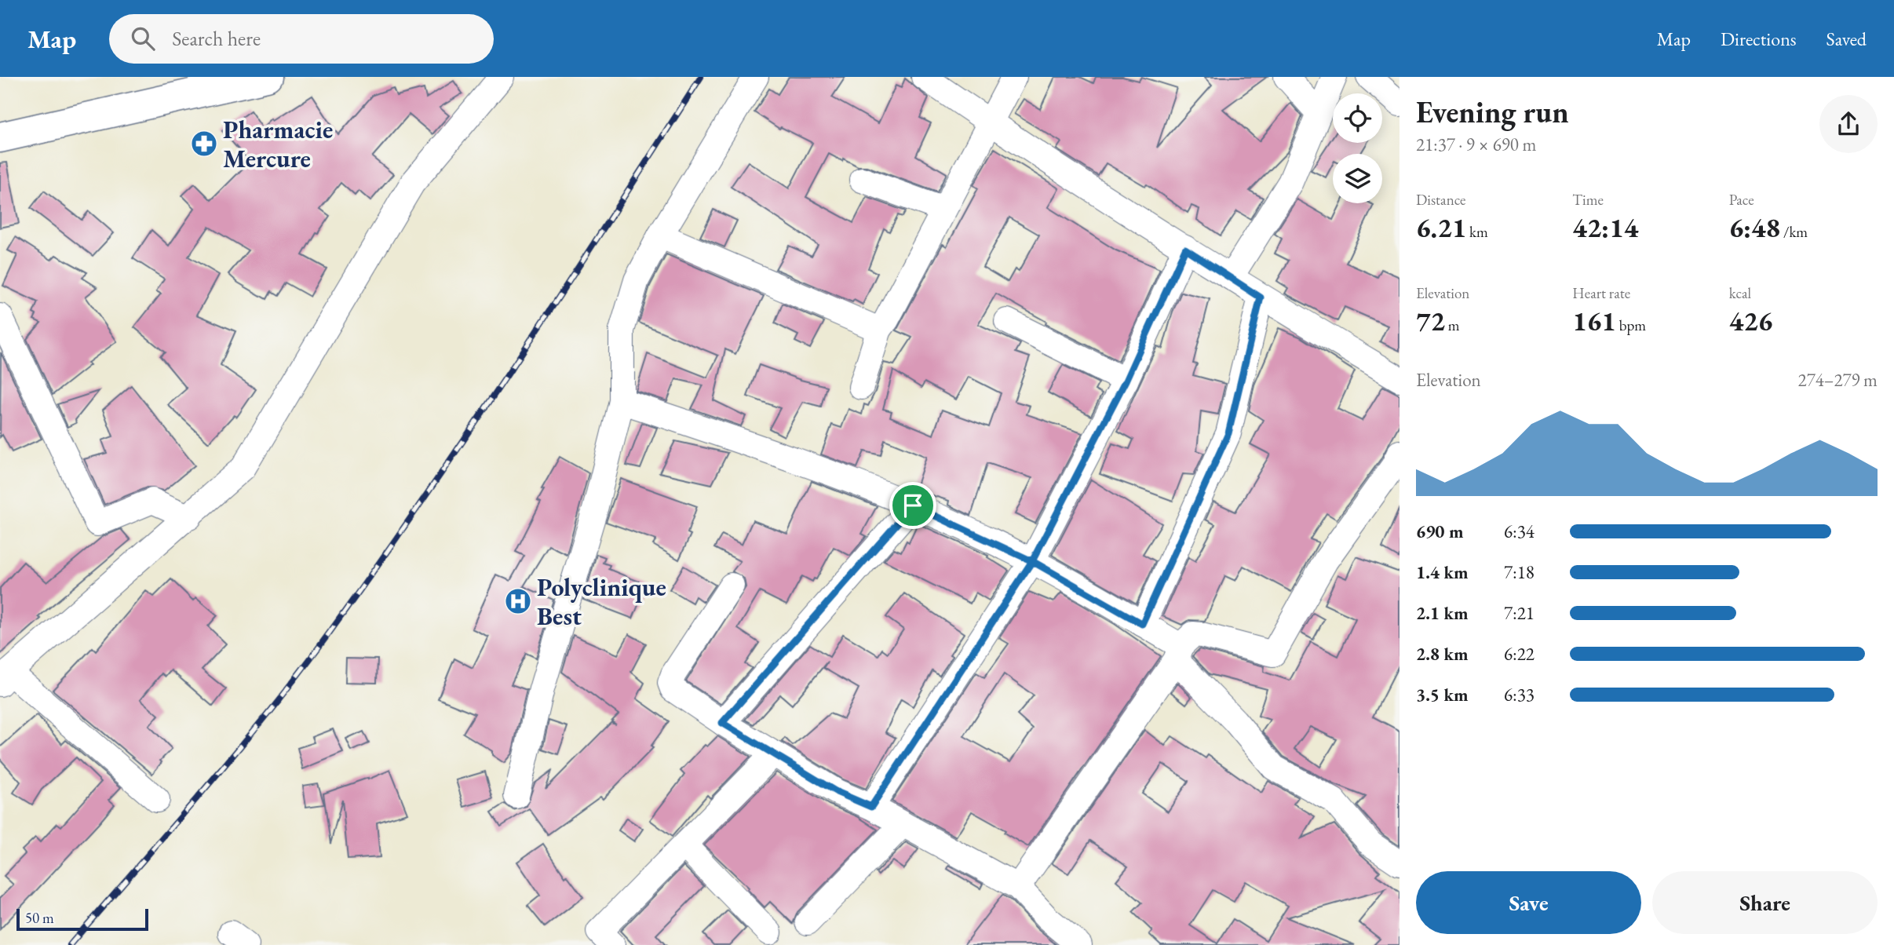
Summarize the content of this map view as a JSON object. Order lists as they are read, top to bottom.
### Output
{
  "places": {
    "pharmacy": ["Pharmacie Mercure"],
    "hospital": ["Polyclinique Best"]
  },
  "scale_bar": "50 m",
  "page": {
    "header": "Map",
    "search": "Search here",
    "nav": ["Map", "Directions", "Saved"],
    "heading": ["Evening run", "21:37 · 9 × 690 m"],
    "stats": [
      ["Distance", "6.21 km"],
      ["Time", "42:14"],
      ["Pace", "6:48 /km"],
      ["Elevation", "72 m"],
      ["Heart rate", "161 bpm"],
      ["kcal", "426"]
    ],
    "chart": ["Elevation", "274–279 m"],
    "list": [
      {
        "name": "690 m",
        "note": "6:34"
      },
      {
        "name": "1.4 km",
        "note": "7:18"
      },
      {
        "name": "2.1 km",
        "note": "7:21"
      },
      {
        "name": "2.8 km",
        "note": "6:22"
      },
      {
        "name": "3.5 km",
        "note": "6:33"
      }
    ],
    "buttons": ["Save", "Share"],
    "scale": "50 m"
  }
}
